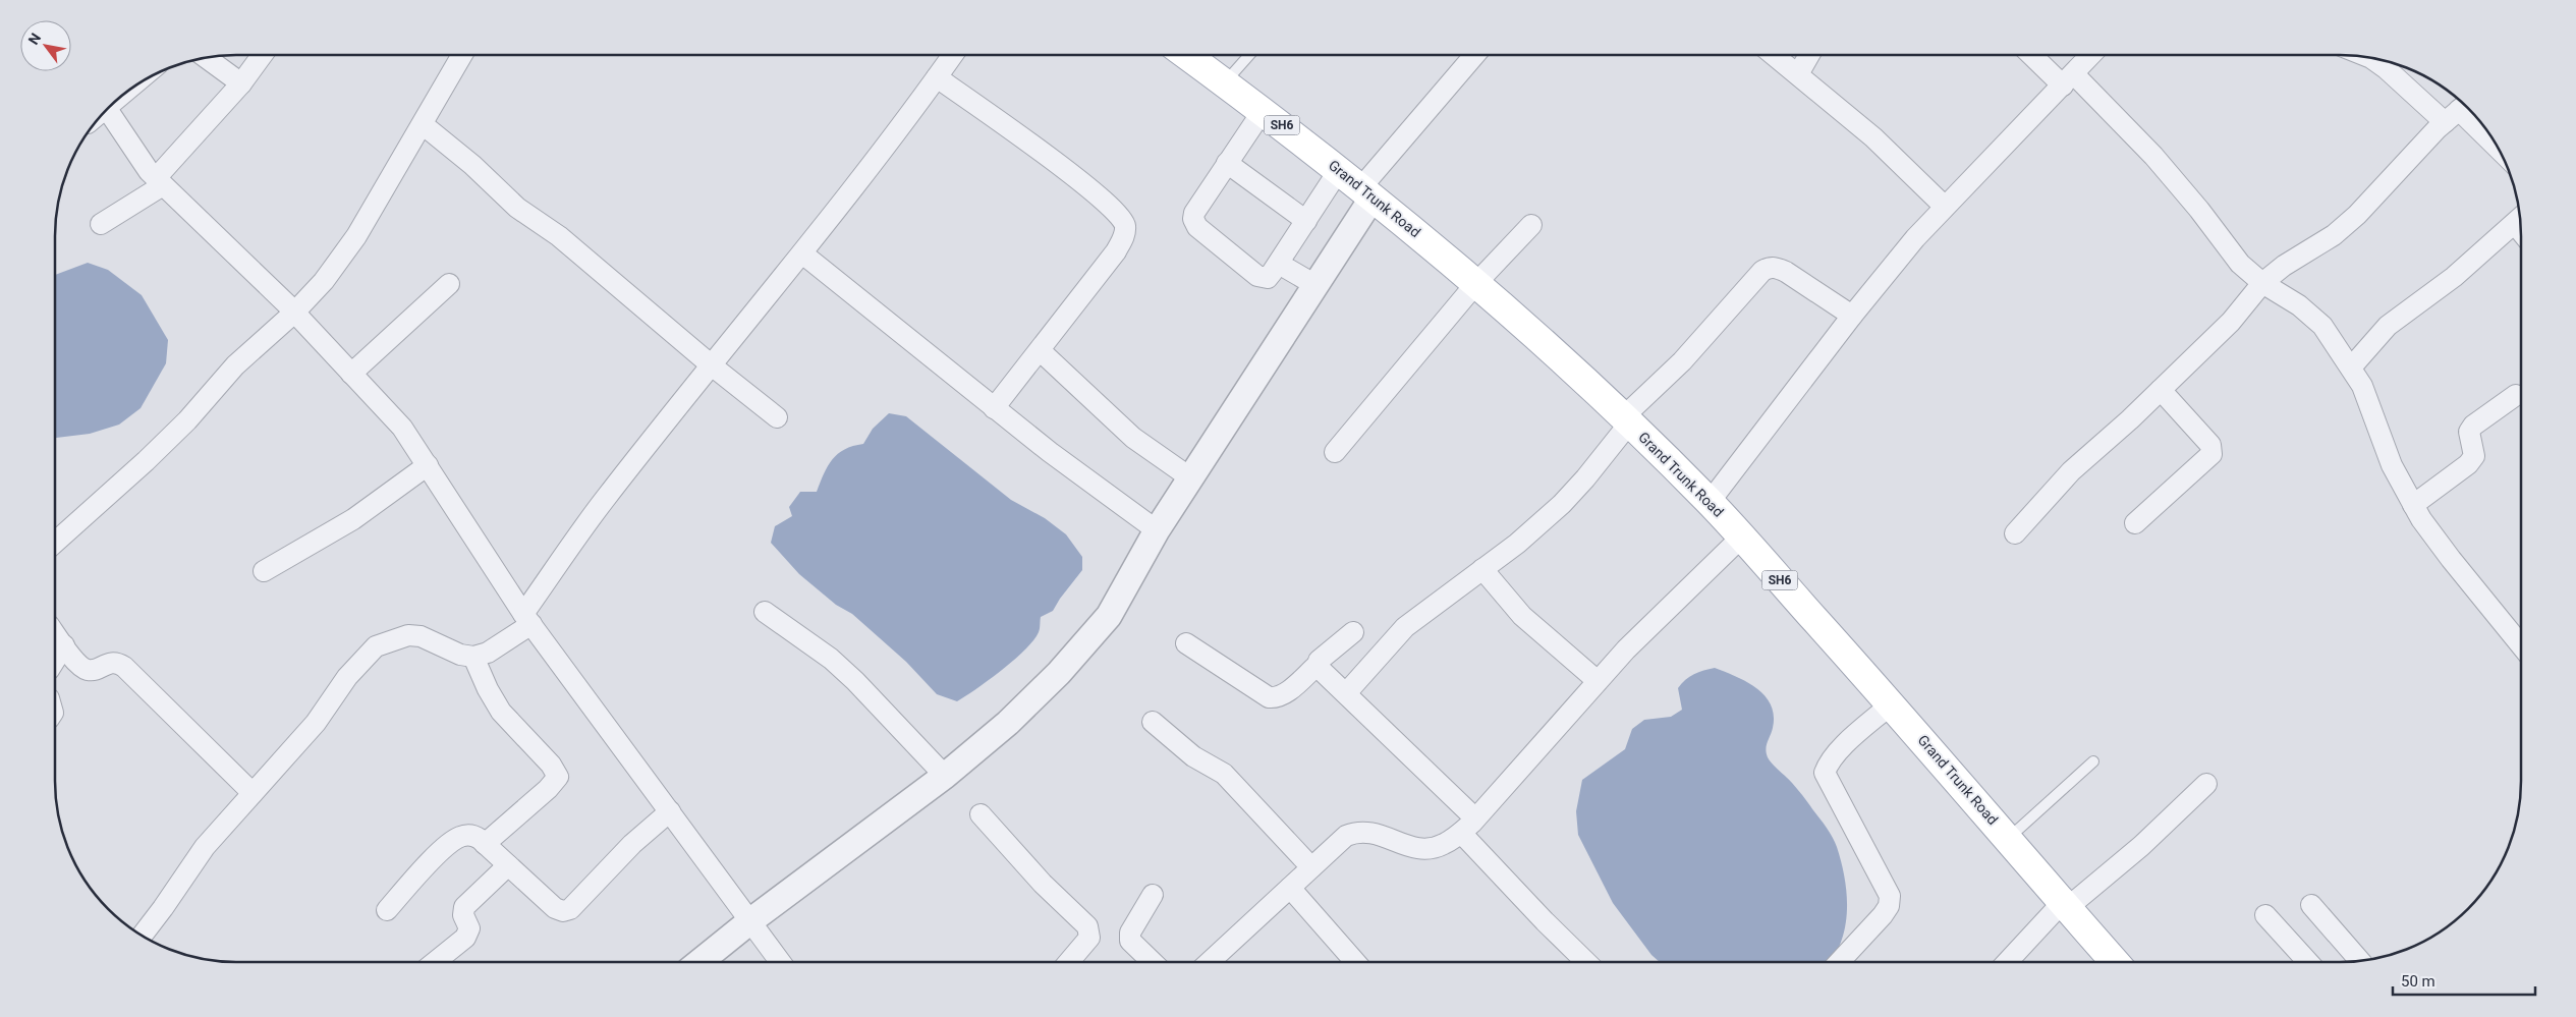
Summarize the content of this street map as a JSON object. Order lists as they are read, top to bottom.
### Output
{
  "streets": {
    "main road": ["SH6", "Grand Trunk Road"]
  },
  "scale_bar": "50 m",
  "north": "top left"
}
